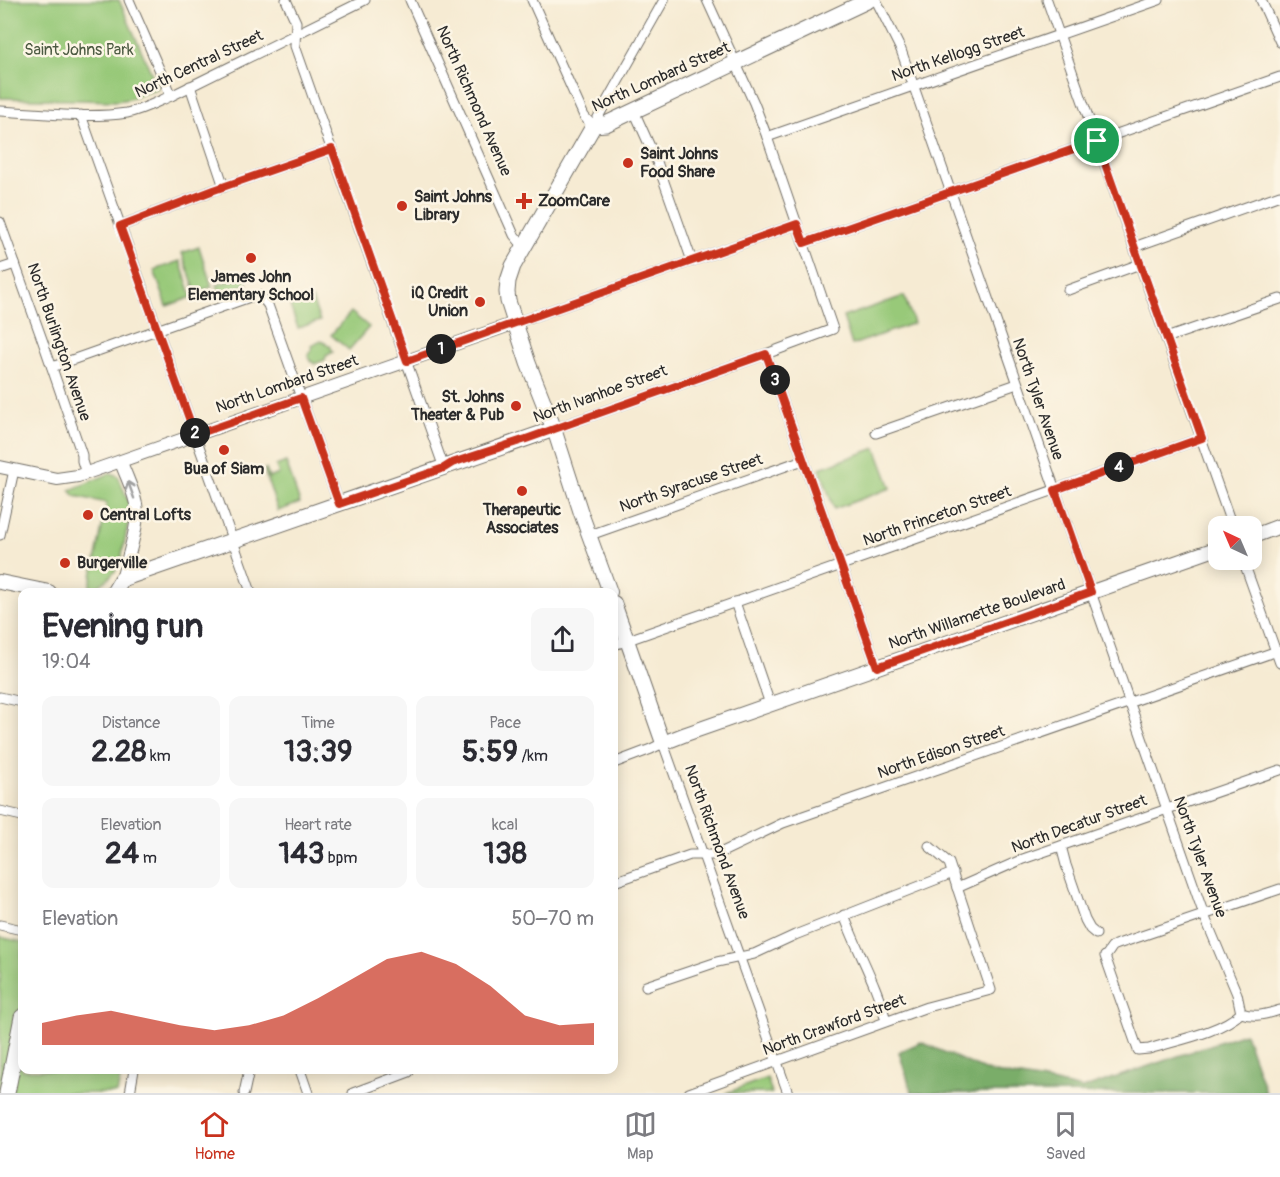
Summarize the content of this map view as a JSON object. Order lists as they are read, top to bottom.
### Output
{
  "streets": {
    "main road": [
      "North Lombard Street",
      "North Richmond Avenue",
      "North Ivanhoe Street",
      "North Willamette Boulevard"
    ],
    "street": [
      "North Kellogg Street",
      "North Central Street",
      "North Burlington Avenue",
      "North Tyler Avenue",
      "North Syracuse Street",
      "North Princeton Street",
      "North Edison Street",
      "North Decatur Street",
      "North Crawford Street"
    ]
  },
  "crossings": [
    ["North Kellogg Street", "North Tyler Avenue"],
    ["North Lombard Street", "North Richmond Avenue"],
    ["North Lombard Street", "North Burlington Avenue"],
    ["North Richmond Avenue", "North Princeton Street"],
    ["North Richmond Avenue", "North Willamette Boulevard"],
    ["North Richmond Avenue", "North Edison Street"],
    ["North Richmond Avenue", "North Crawford Street"],
    ["North Tyler Avenue", "North Princeton Street"],
    ["North Tyler Avenue", "North Willamette Boulevard"],
    ["North Tyler Avenue", "North Edison Street"],
    ["North Tyler Avenue", "North Decatur Street"],
    ["North Decatur Street", "North Crawford Street"]
  ],
  "parks": ["Saint Johns Park"],
  "places": {
    "other": [
      "Saint Johns Food Share",
      "Saint Johns Library",
      "James John Elementary School",
      "iQ Credit Union",
      "St. Johns Theater & Pub",
      "Bua of Siam",
      "Therapeutic Associates",
      "Central Lofts",
      "Burgerville"
    ],
    "health": ["ZoomCare"]
  },
  "north": "top left",
  "page": {
    "pins": [
      "1",
      "3",
      "2",
      "4"
    ],
    "heading": ["Evening run", "19:04"],
    "stats": [
      ["Distance", "2.28 km"],
      ["Time", "13:39"],
      ["Pace", "5:59 /km"],
      ["Elevation", "24 m"],
      ["Heart rate", "143 bpm"],
      ["kcal", "138"]
    ],
    "chart": ["Elevation", "50–70 m"],
    "tabs": ["Home", "Map", "Saved"]
  }
}
